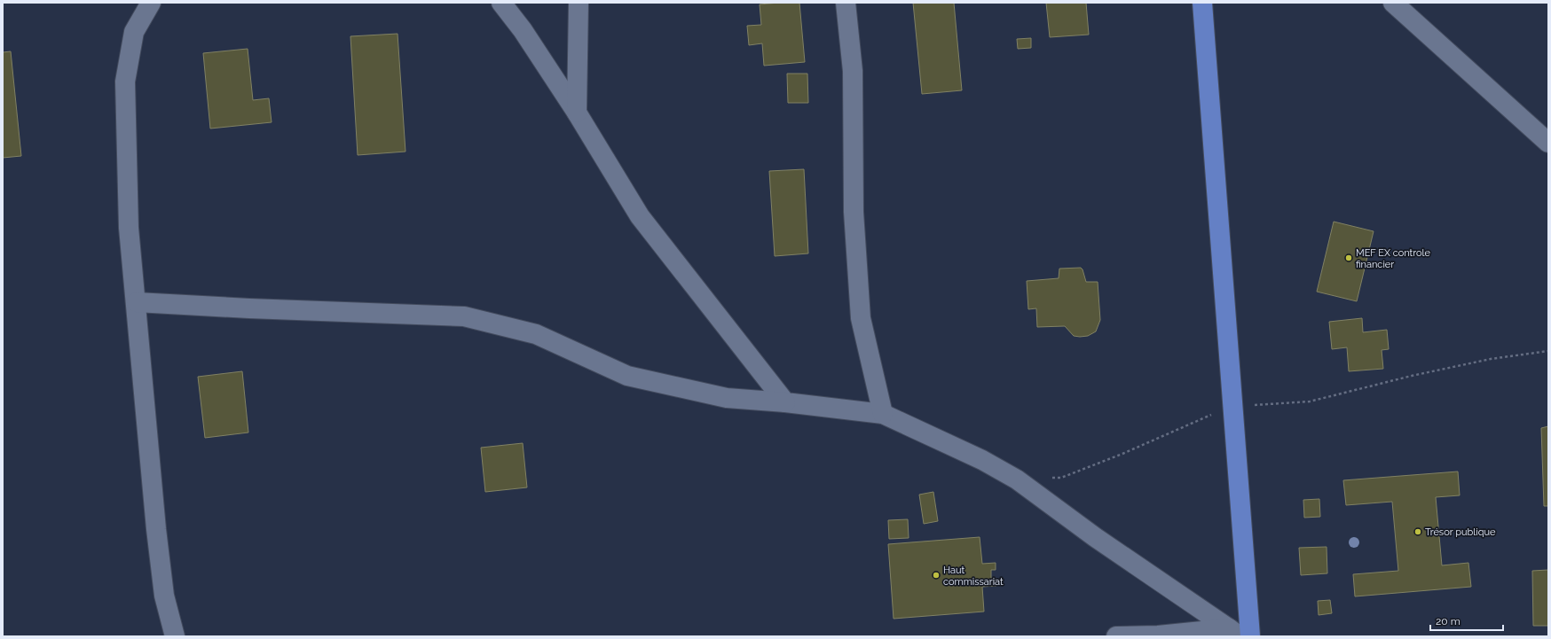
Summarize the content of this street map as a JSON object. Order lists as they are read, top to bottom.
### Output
{
  "places": ["MEF EX controle financier", "Trésor publique", "Haut commissariat"],
  "scale_bar": "20 m"
}
